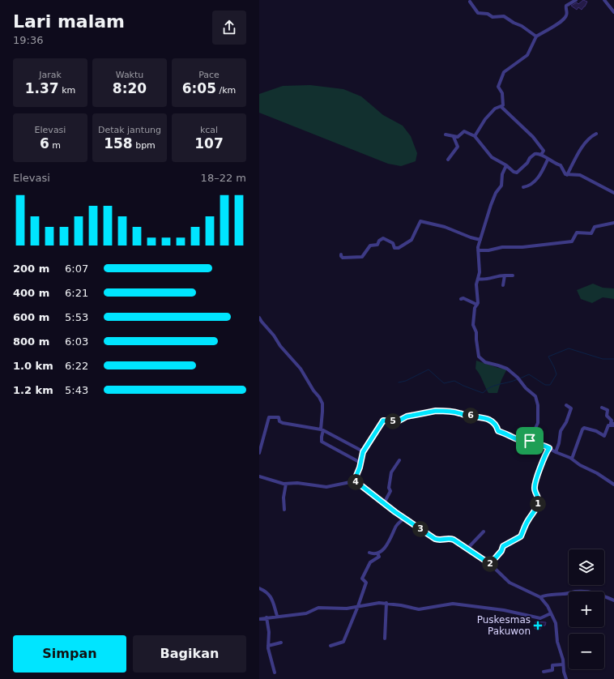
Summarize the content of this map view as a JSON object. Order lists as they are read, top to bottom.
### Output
{
  "places": {
    "health": ["Puskesmas Pakuwon"]
  },
  "page": {
    "heading": ["Lari malam", "19:36"],
    "stats": [
      ["Jarak", "1.37 km"],
      ["Waktu", "8:20"],
      ["Pace", "6:05 /km"],
      ["Elevasi", "6 m"],
      ["Detak jantung", "158 bpm"],
      ["kcal", "107"]
    ],
    "chart": ["Elevasi", "18–22 m"],
    "list": [
      {
        "name": "200 m",
        "note": "6:07"
      },
      {
        "name": "400 m",
        "note": "6:21"
      },
      {
        "name": "600 m",
        "note": "5:53"
      },
      {
        "name": "800 m",
        "note": "6:03"
      },
      {
        "name": "1.0 km",
        "note": "6:22"
      },
      {
        "name": "1.2 km",
        "note": "5:43"
      }
    ],
    "pins": [
      "6",
      "5",
      "4",
      "1",
      "3",
      "2"
    ],
    "map_buttons": ["+", "−"],
    "buttons": ["Simpan", "Bagikan"]
  }
}
